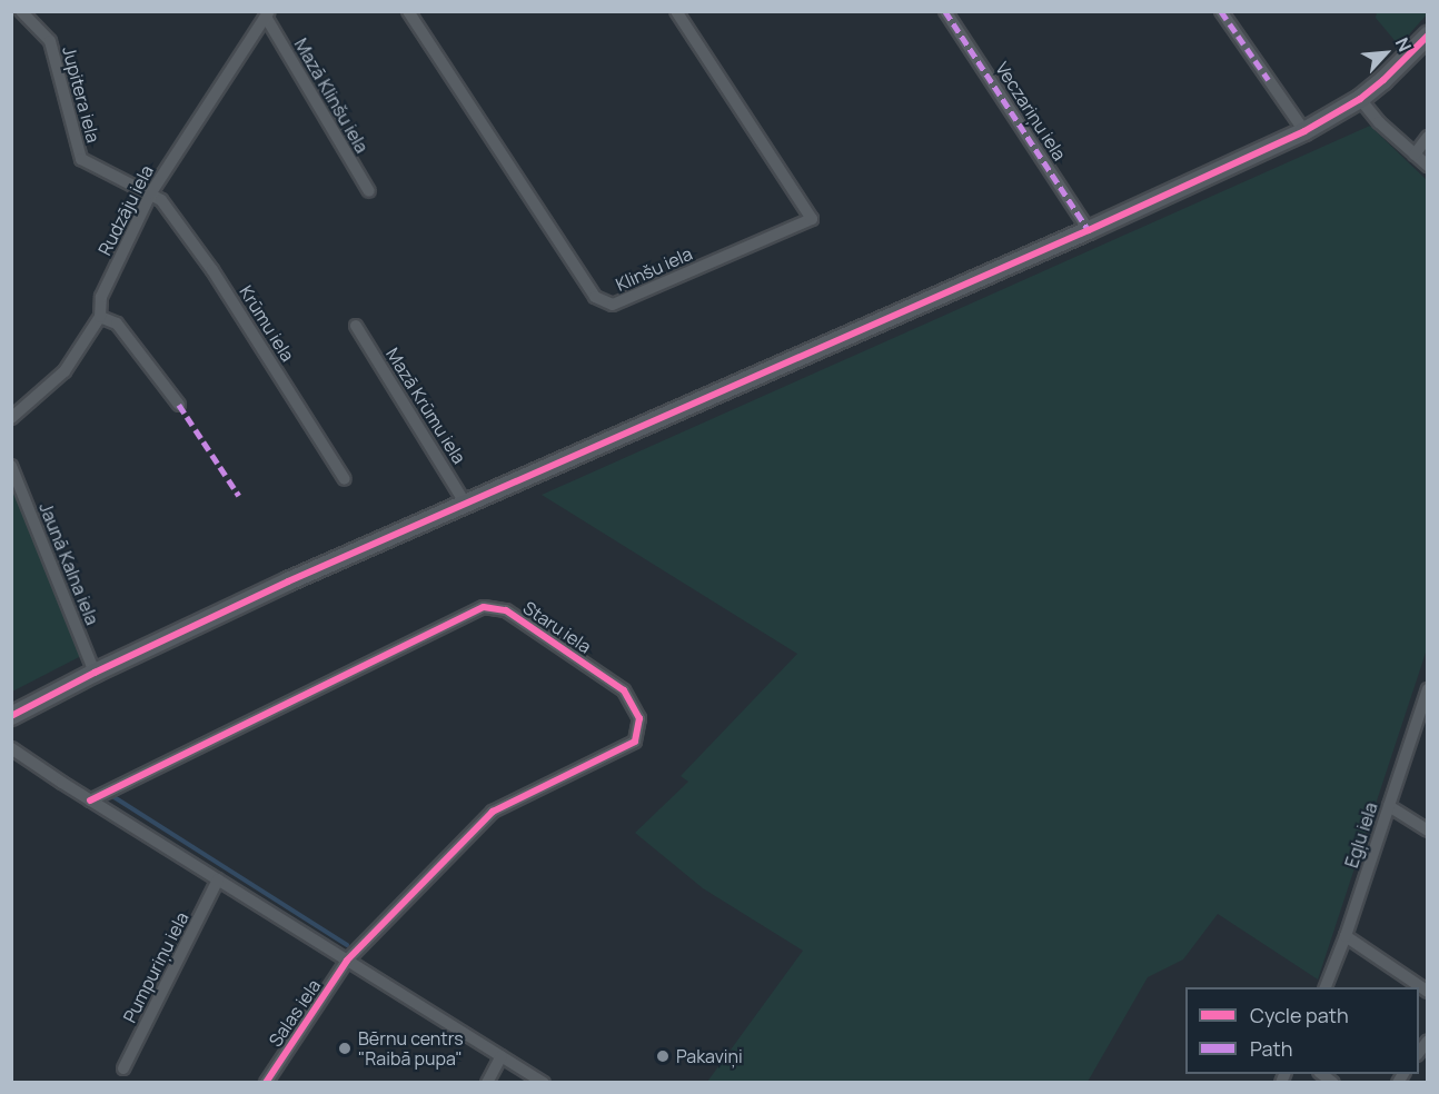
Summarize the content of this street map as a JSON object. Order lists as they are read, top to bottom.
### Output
{
  "streets": {
    "street": [
      "Jupitera iela",
      "Mazā Klinšu iela",
      "Veczariņu iela",
      "Rudzāju iela",
      "Klinšu iela",
      "Krūmu iela",
      "Mazā Krūmu iela",
      "Jaunā Kalna iela",
      "Staru iela",
      "Egļu iela",
      "Pumpuriņu iela",
      "Salas iela"
    ]
  },
  "crossings": [
    ["Jupitera iela", "Rudzāju iela"],
    ["Jupitera iela", "Krūmu iela"],
    ["Mazā Klinšu iela", "Rudzāju iela"],
    ["Rudzāju iela", "Krūmu iela"],
    ["Staru iela", "Salas iela"]
  ],
  "places": ["Bērnu centrs \"Raibā pupa\"", "Pakaviņi"],
  "legend": ["Cycle path", "Path"],
  "north": "top right"
}
